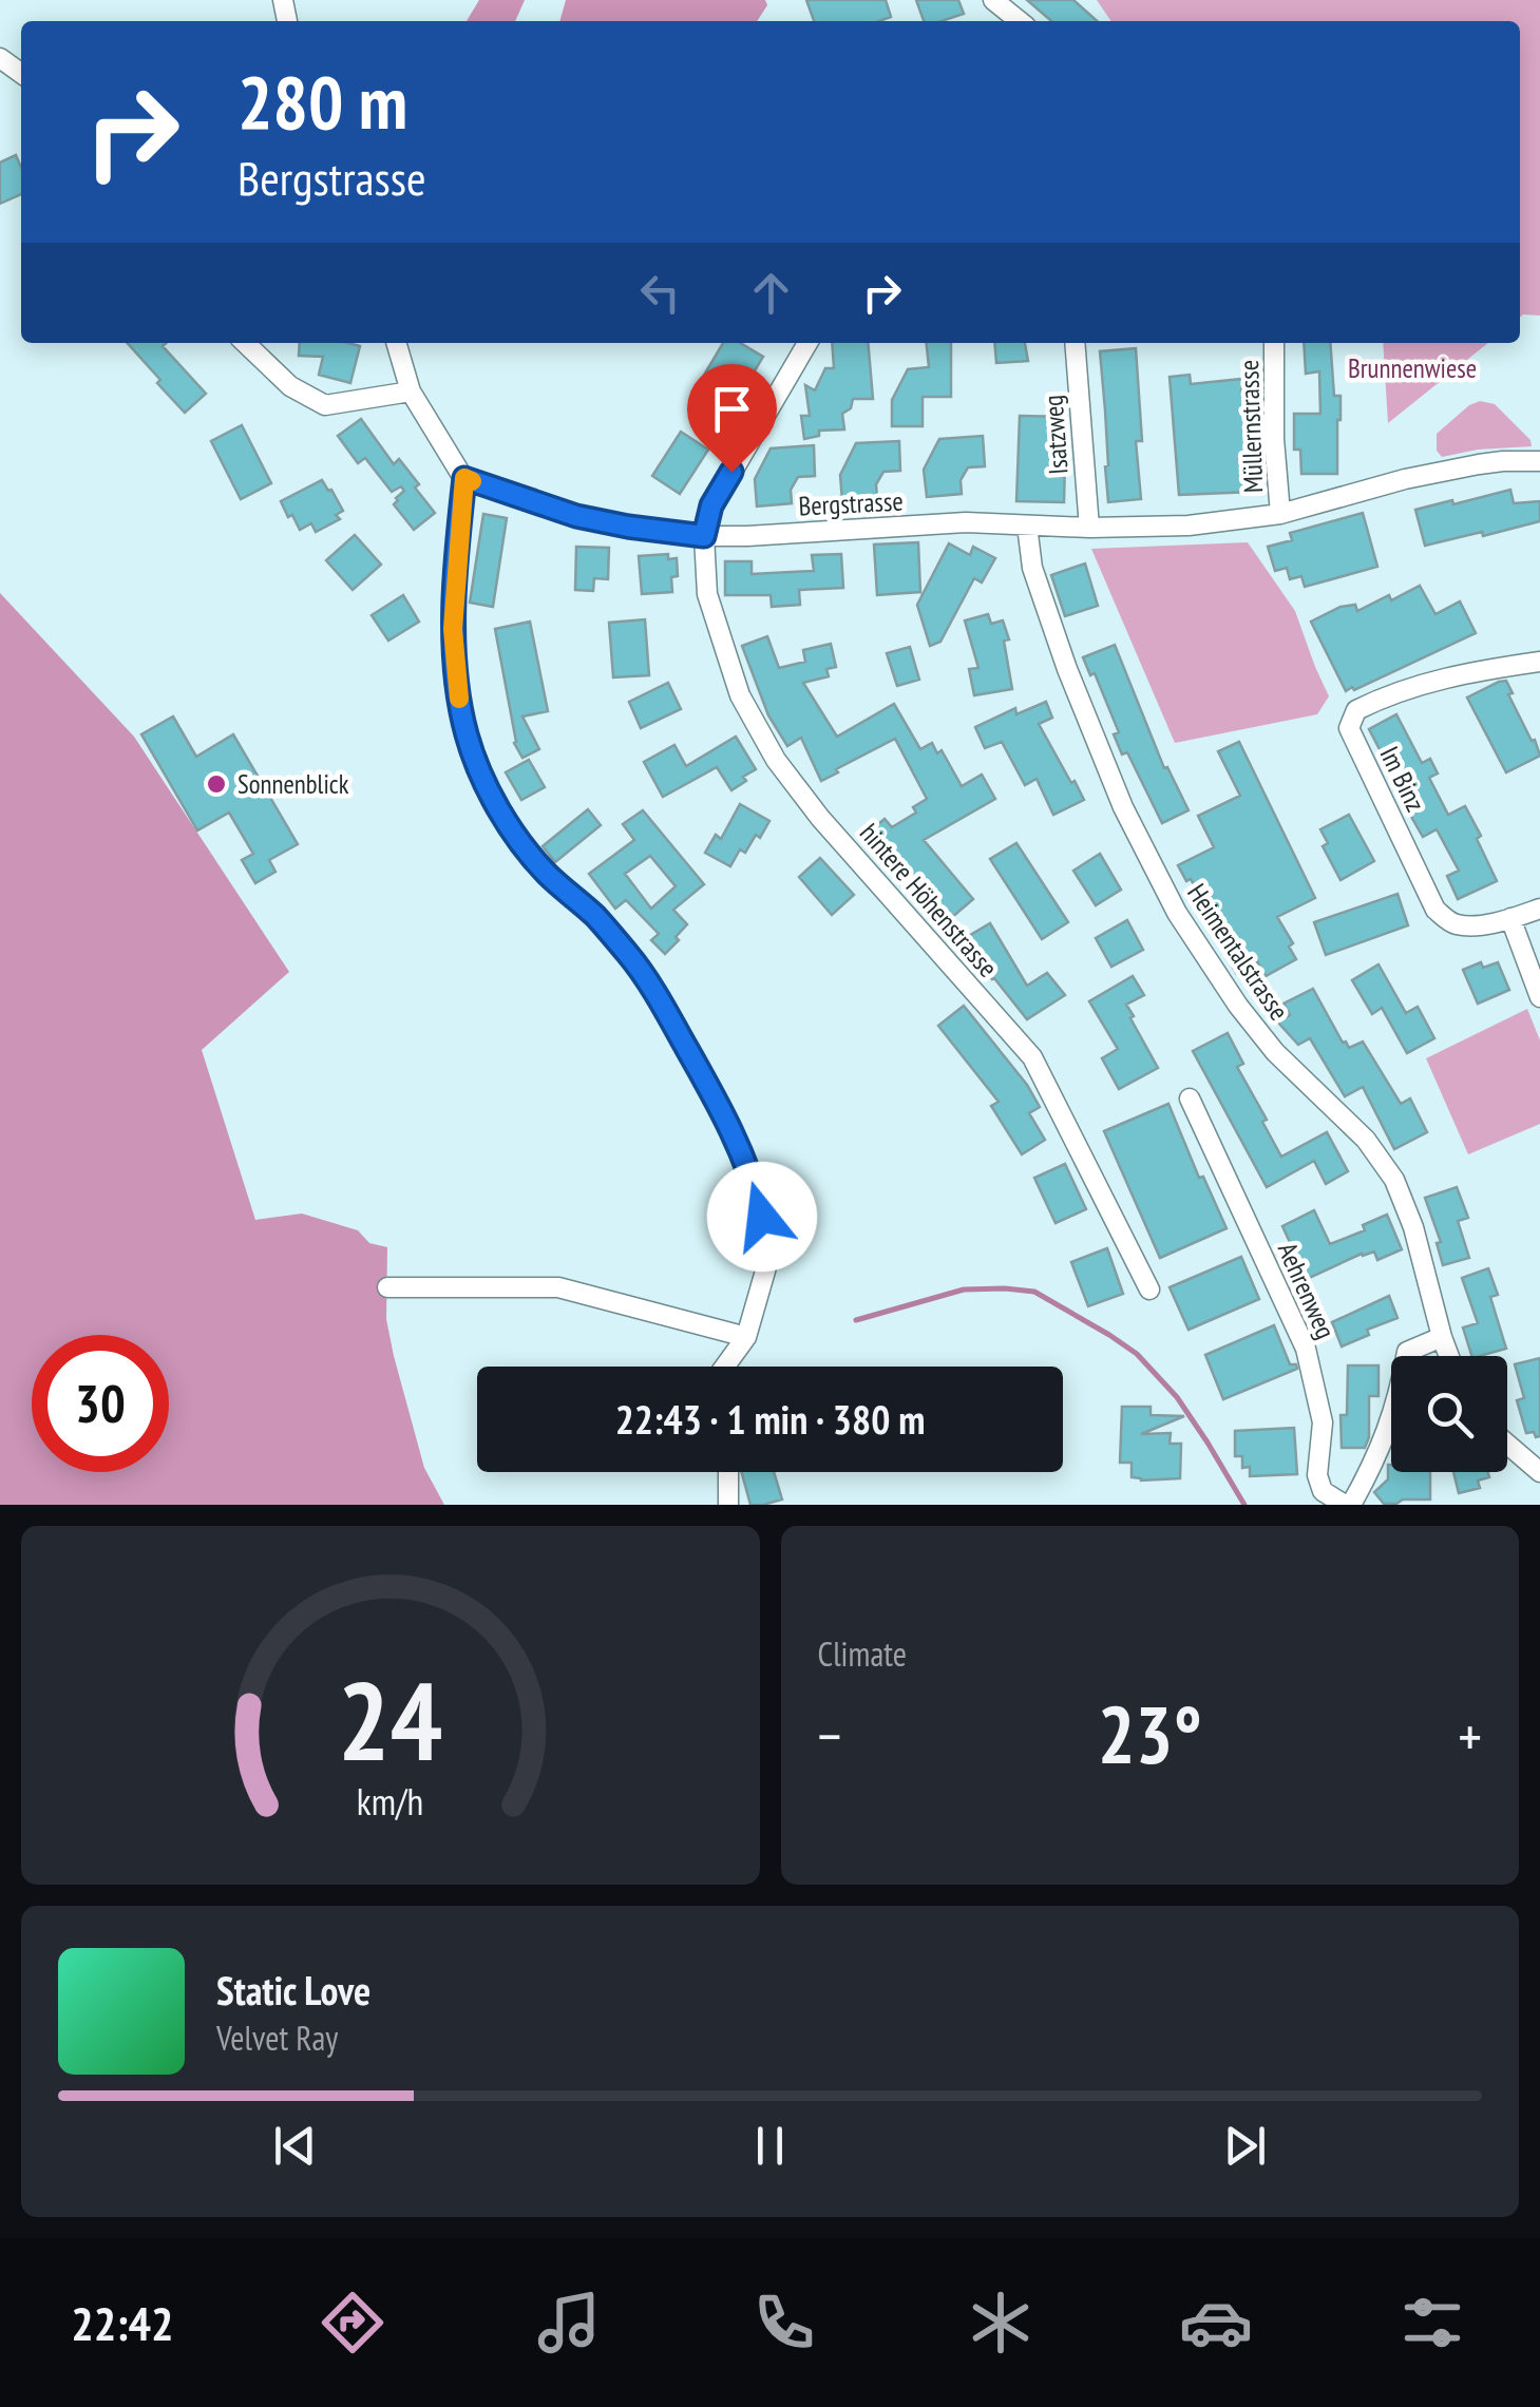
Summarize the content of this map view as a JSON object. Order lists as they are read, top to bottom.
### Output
{
  "streets": {
    "street": [
      "Müllernstrasse",
      "Isatzweg",
      "Bergstrasse",
      "Im Binz",
      "hintere Höhenstrasse",
      "Heimentalstrasse",
      "Aehrenweg"
    ]
  },
  "crossings": [
    ["Müllernstrasse", "Bergstrasse"],
    ["Isatzweg", "Bergstrasse"],
    ["Bergstrasse", "hintere Höhenstrasse"],
    ["Bergstrasse", "Heimentalstrasse"]
  ],
  "parks": ["Brunnenwiese"],
  "places": ["Sonnenblick"],
  "page": {
    "turn": ["280 m", "Bergstrasse"],
    "limit": "30",
    "trip": "22:43 · 1 min · 380 m",
    "tile": "Climate",
    "heat": ["−", "23°", "+"],
    "song": ["Static Love", "Velvet Ray"],
    "tabs": "22:42",
    "gauge": ["24", "km/h"]
  }
}
